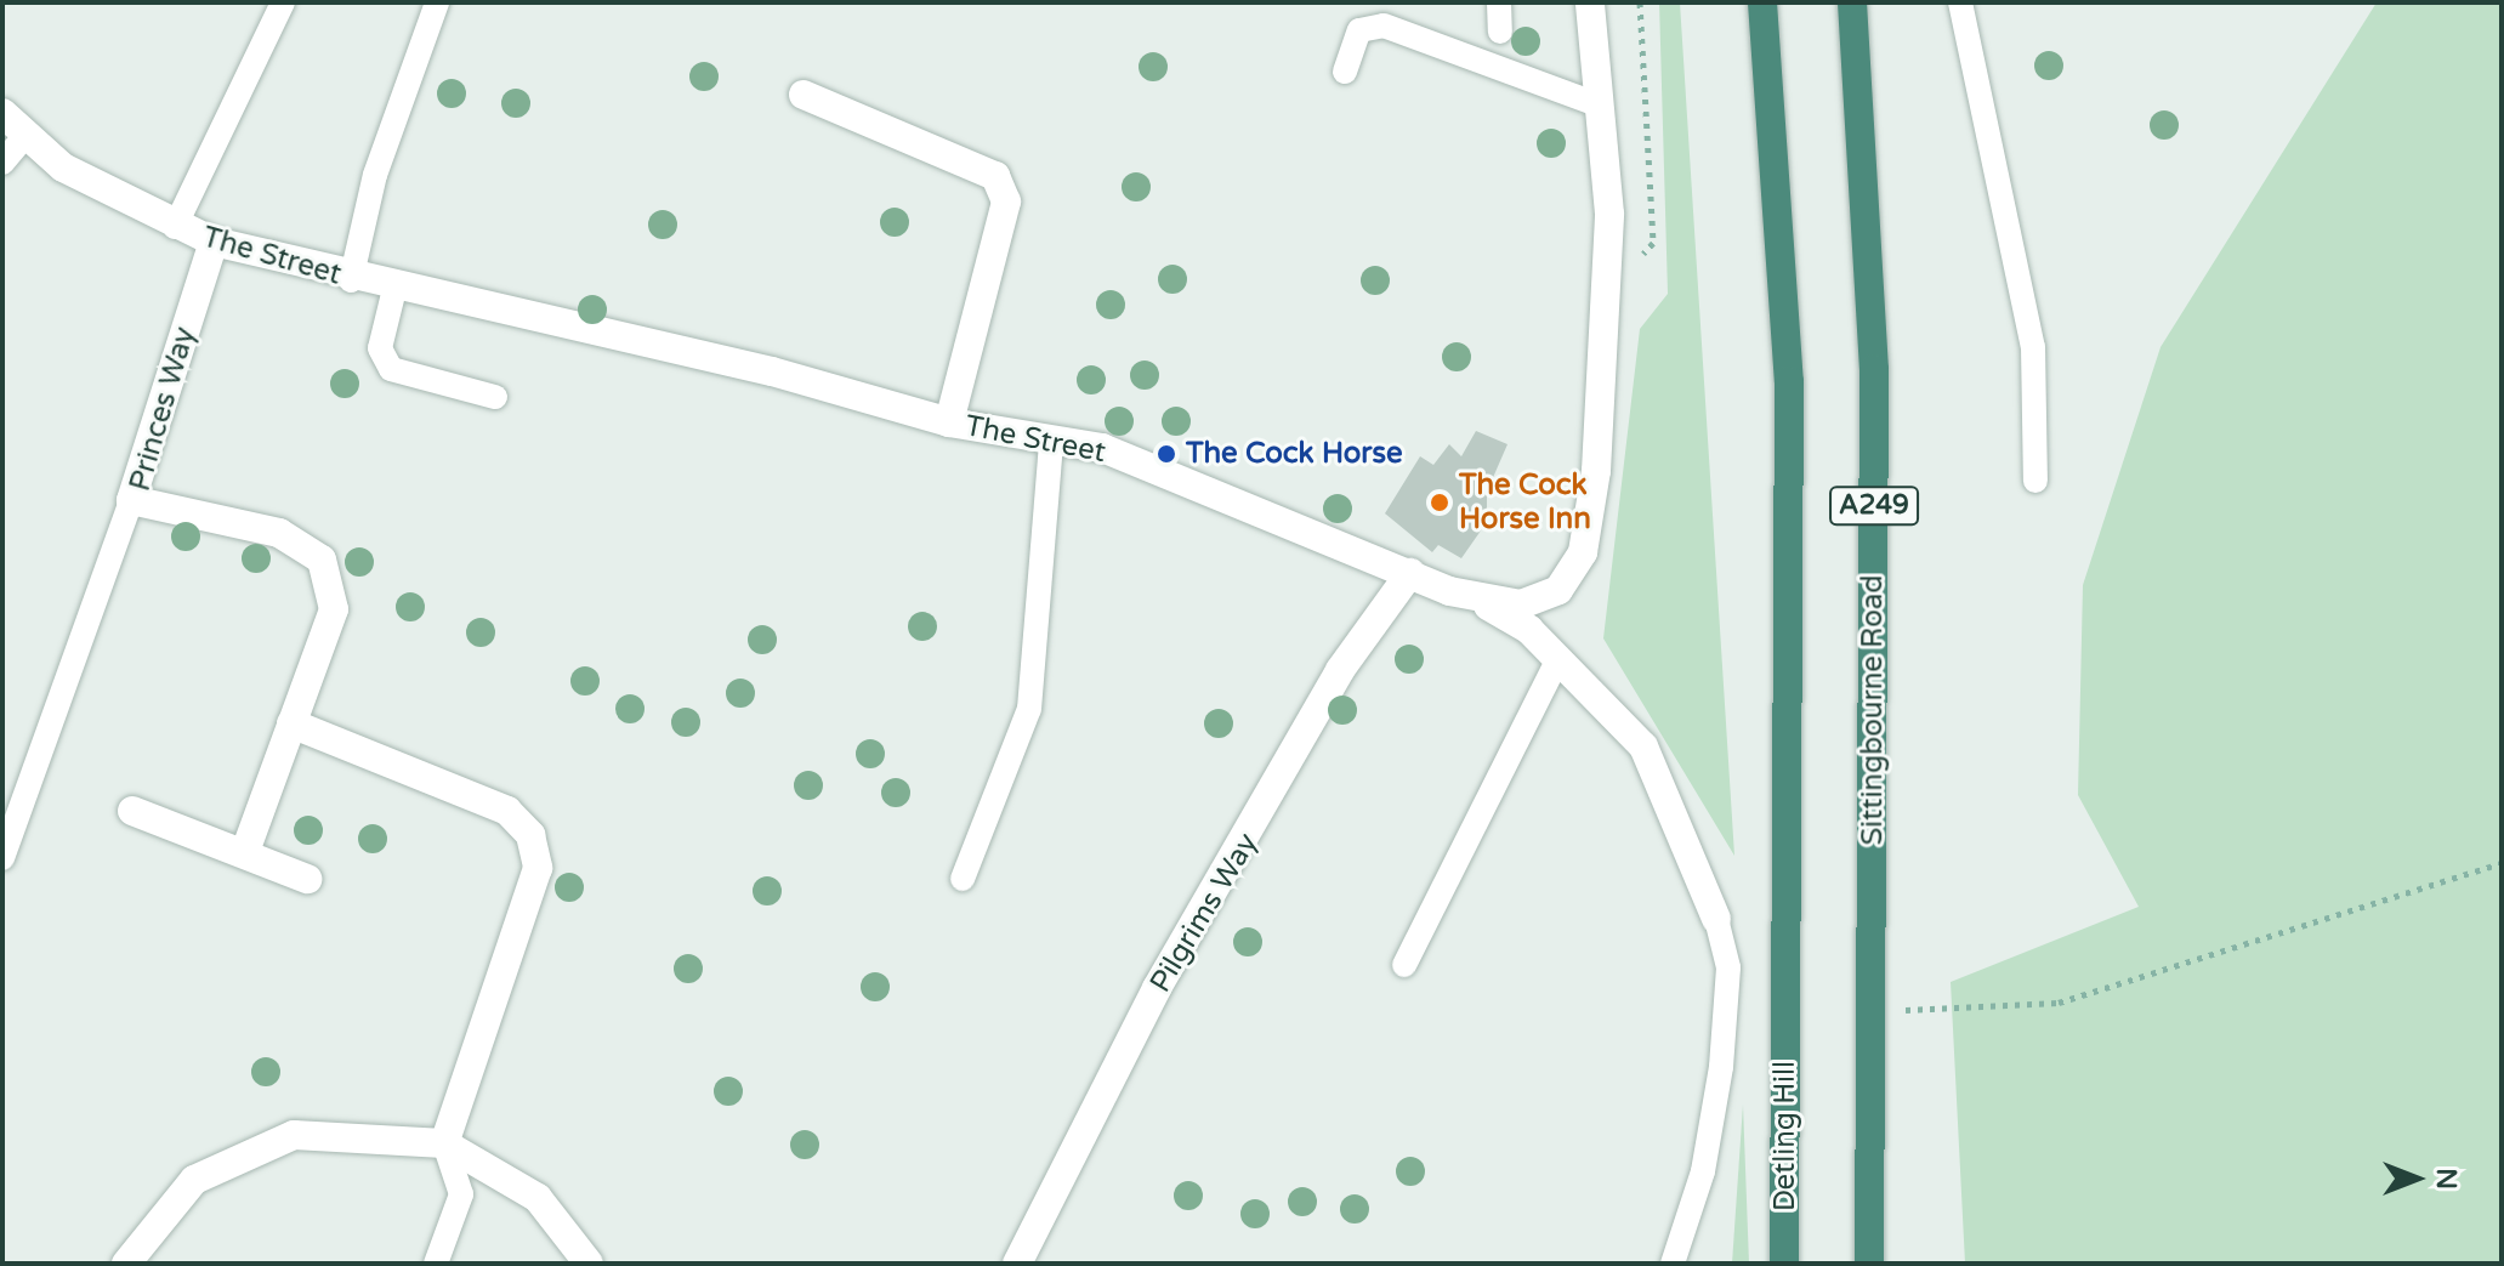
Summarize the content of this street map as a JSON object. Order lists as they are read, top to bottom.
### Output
{
  "streets": {
    "highway": ["A249", "Sittingbourne Road", "Detling Hill"],
    "street": ["The Street", "Princes Way", "Pilgrims Way"]
  },
  "crossings": [
    ["The Street", "Princes Way"],
    ["The Street", "Pilgrims Way"],
    ["A249", "Sittingbourne Road"]
  ],
  "places": ["The Cock Horse", "The Cock Horse Inn"],
  "north": "right"
}
